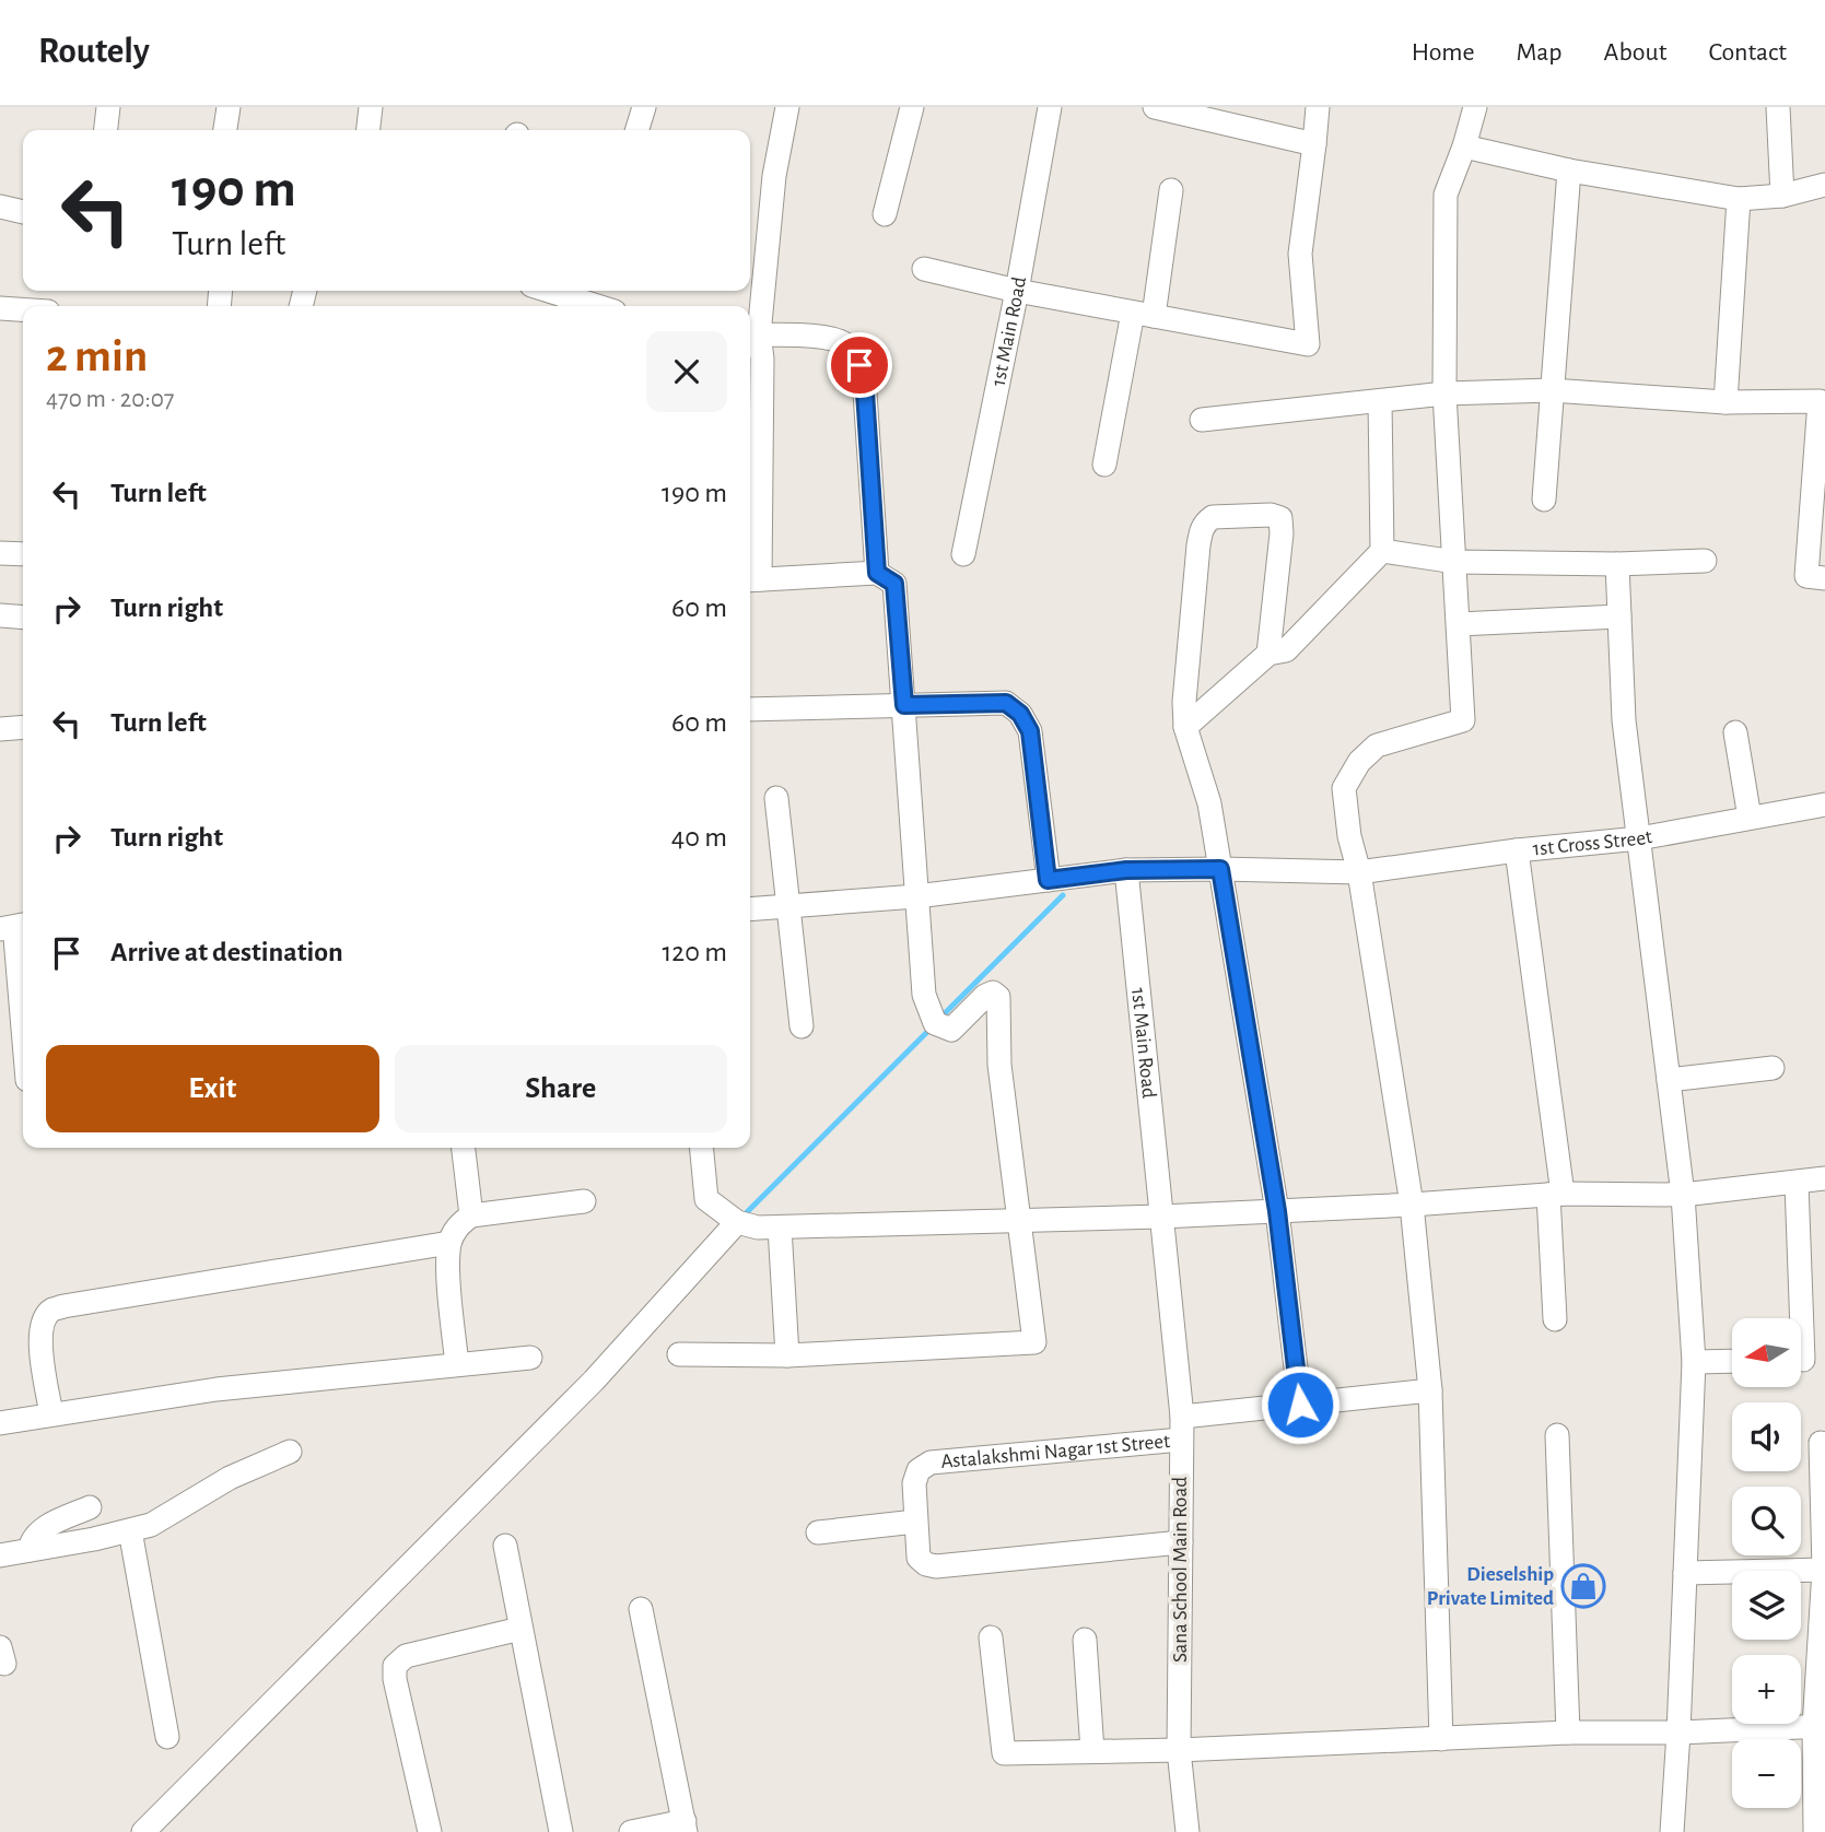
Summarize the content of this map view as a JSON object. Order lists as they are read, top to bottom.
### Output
{
  "streets": {
    "street": [
      "1st Main Road",
      "1st Cross Street",
      "Astalakshmi Nagar 1st Street",
      "Sana School Main Road"
    ]
  },
  "crossings": [
    ["1st Main Road", "1st Cross Street"],
    ["1st Main Road", "Sana School Main Road"],
    ["Astalakshmi Nagar 1st Street", "Sana School Main Road"]
  ],
  "places": {
    "shop": ["Dieselship Private Limited"]
  },
  "north": "left",
  "page": {
    "header": "Routely",
    "nav": [
      "Home",
      "Map",
      "About",
      "Contact"
    ],
    "turn": ["190 m", "Turn left"],
    "heading": ["2 min", "470 m · 20:07"],
    "list": [
      {
        "name": "Turn left",
        "value": "190 m"
      },
      {
        "name": "Turn right",
        "value": "60 m"
      },
      {
        "name": "Turn left",
        "value": "60 m"
      },
      {
        "name": "Turn right",
        "value": "40 m"
      },
      {
        "name": "Arrive at destination",
        "value": "120 m"
      }
    ],
    "buttons": ["Exit", "Share"],
    "map_buttons": ["+", "−"]
  }
}
